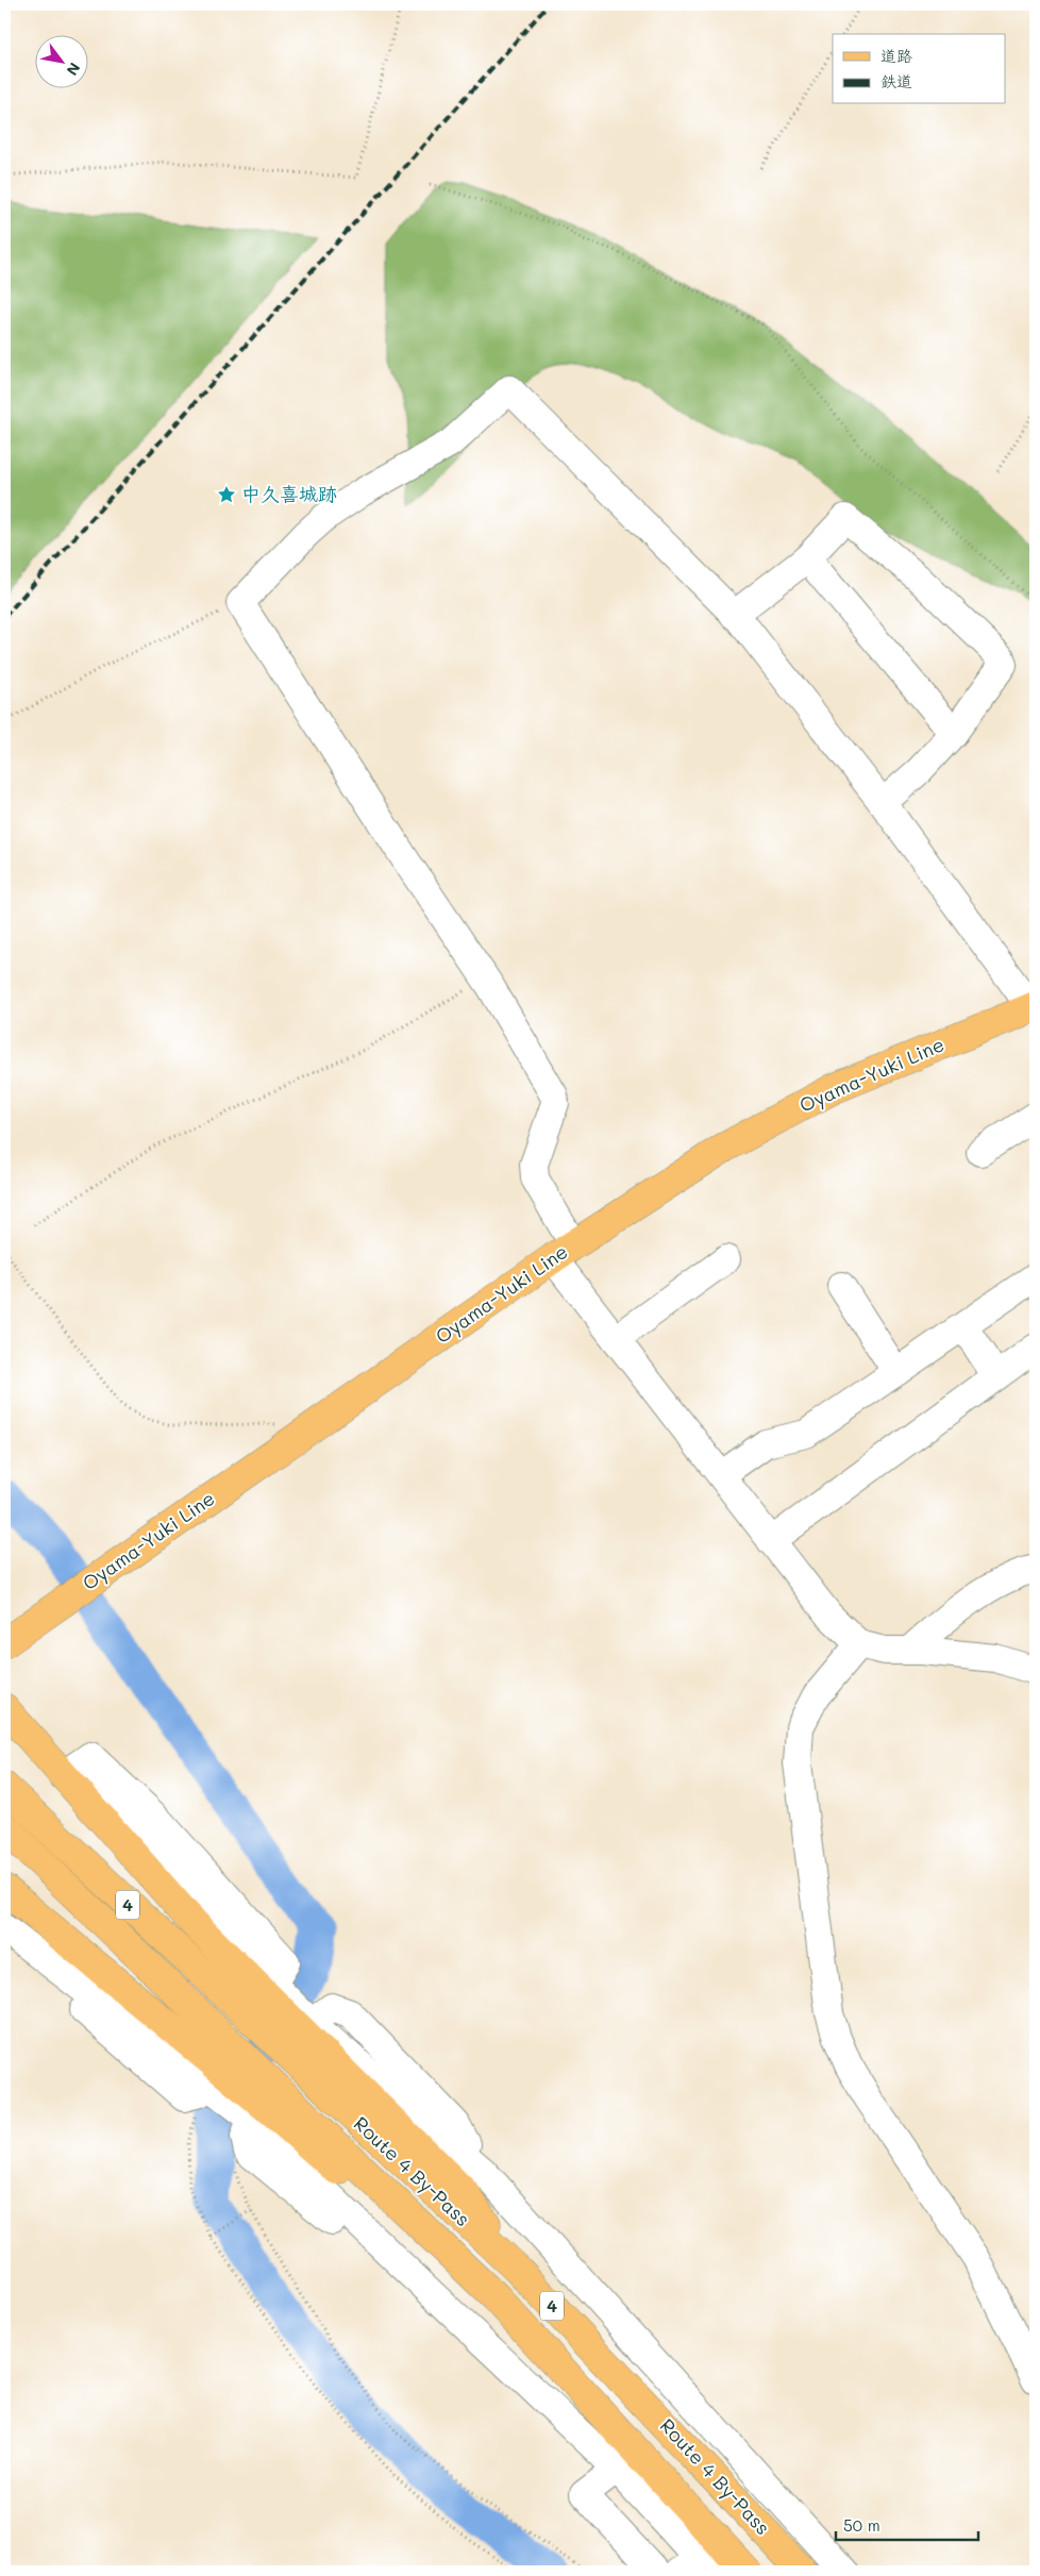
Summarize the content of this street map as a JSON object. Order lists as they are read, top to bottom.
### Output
{
  "streets": {
    "main road": ["Oyama-Yuki Line", "4", "Route 4 By-Pass"]
  },
  "places": {
    "place": ["中久喜城跡"]
  },
  "legend": ["道路", "鉄道"],
  "scale_bar": "50 m",
  "north": "bottom right"
}
